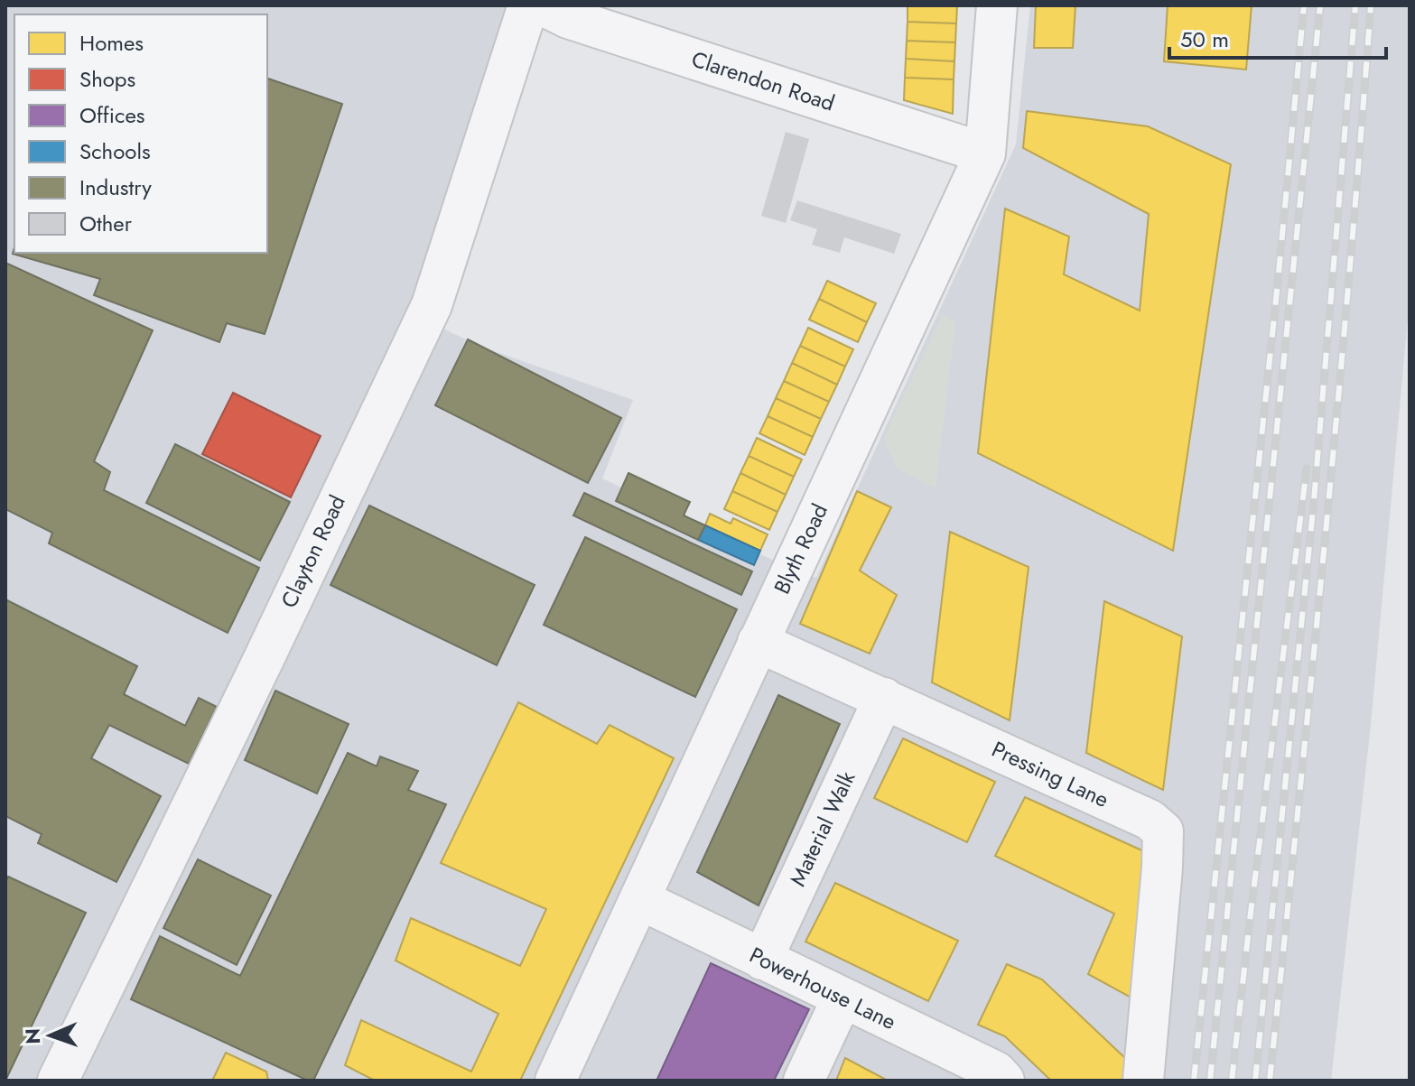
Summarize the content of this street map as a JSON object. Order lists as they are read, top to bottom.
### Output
{
  "streets": {
    "street": [
      "Clarendon Road",
      "Blyth Road",
      "Clayton Road",
      "Pressing Lane",
      "Material Walk",
      "Powerhouse Lane"
    ]
  },
  "crossings": [
    ["Clarendon Road", "Blyth Road"],
    ["Blyth Road", "Pressing Lane"],
    ["Blyth Road", "Powerhouse Lane"],
    ["Pressing Lane", "Material Walk"],
    ["Material Walk", "Powerhouse Lane"]
  ],
  "legend": [
    "Homes",
    "Shops",
    "Offices",
    "Schools",
    "Industry",
    "Other"
  ],
  "scale_bar": "50 m",
  "north": "left"
}
